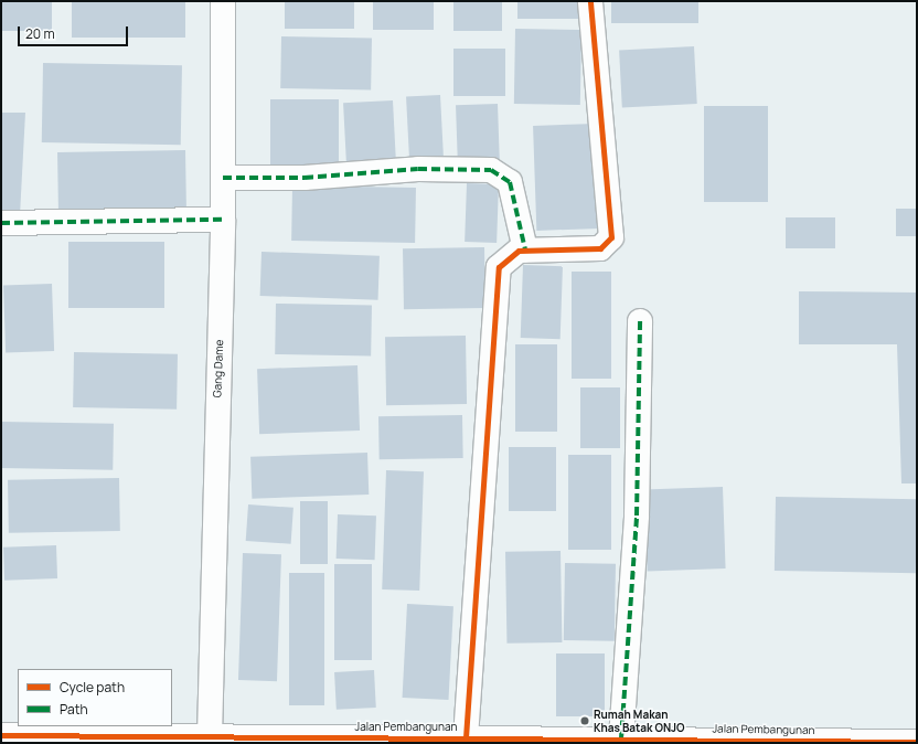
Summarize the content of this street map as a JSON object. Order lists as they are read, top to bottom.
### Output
{
  "streets": {
    "street": ["Gang Dame", "Jalan Pembangunan"]
  },
  "crossings": [
    ["Gang Dame", "Jalan Pembangunan"]
  ],
  "places": ["Rumah Makan Khas Batak ONJO"],
  "legend": ["Cycle path", "Path"],
  "scale_bar": "20 m"
}
